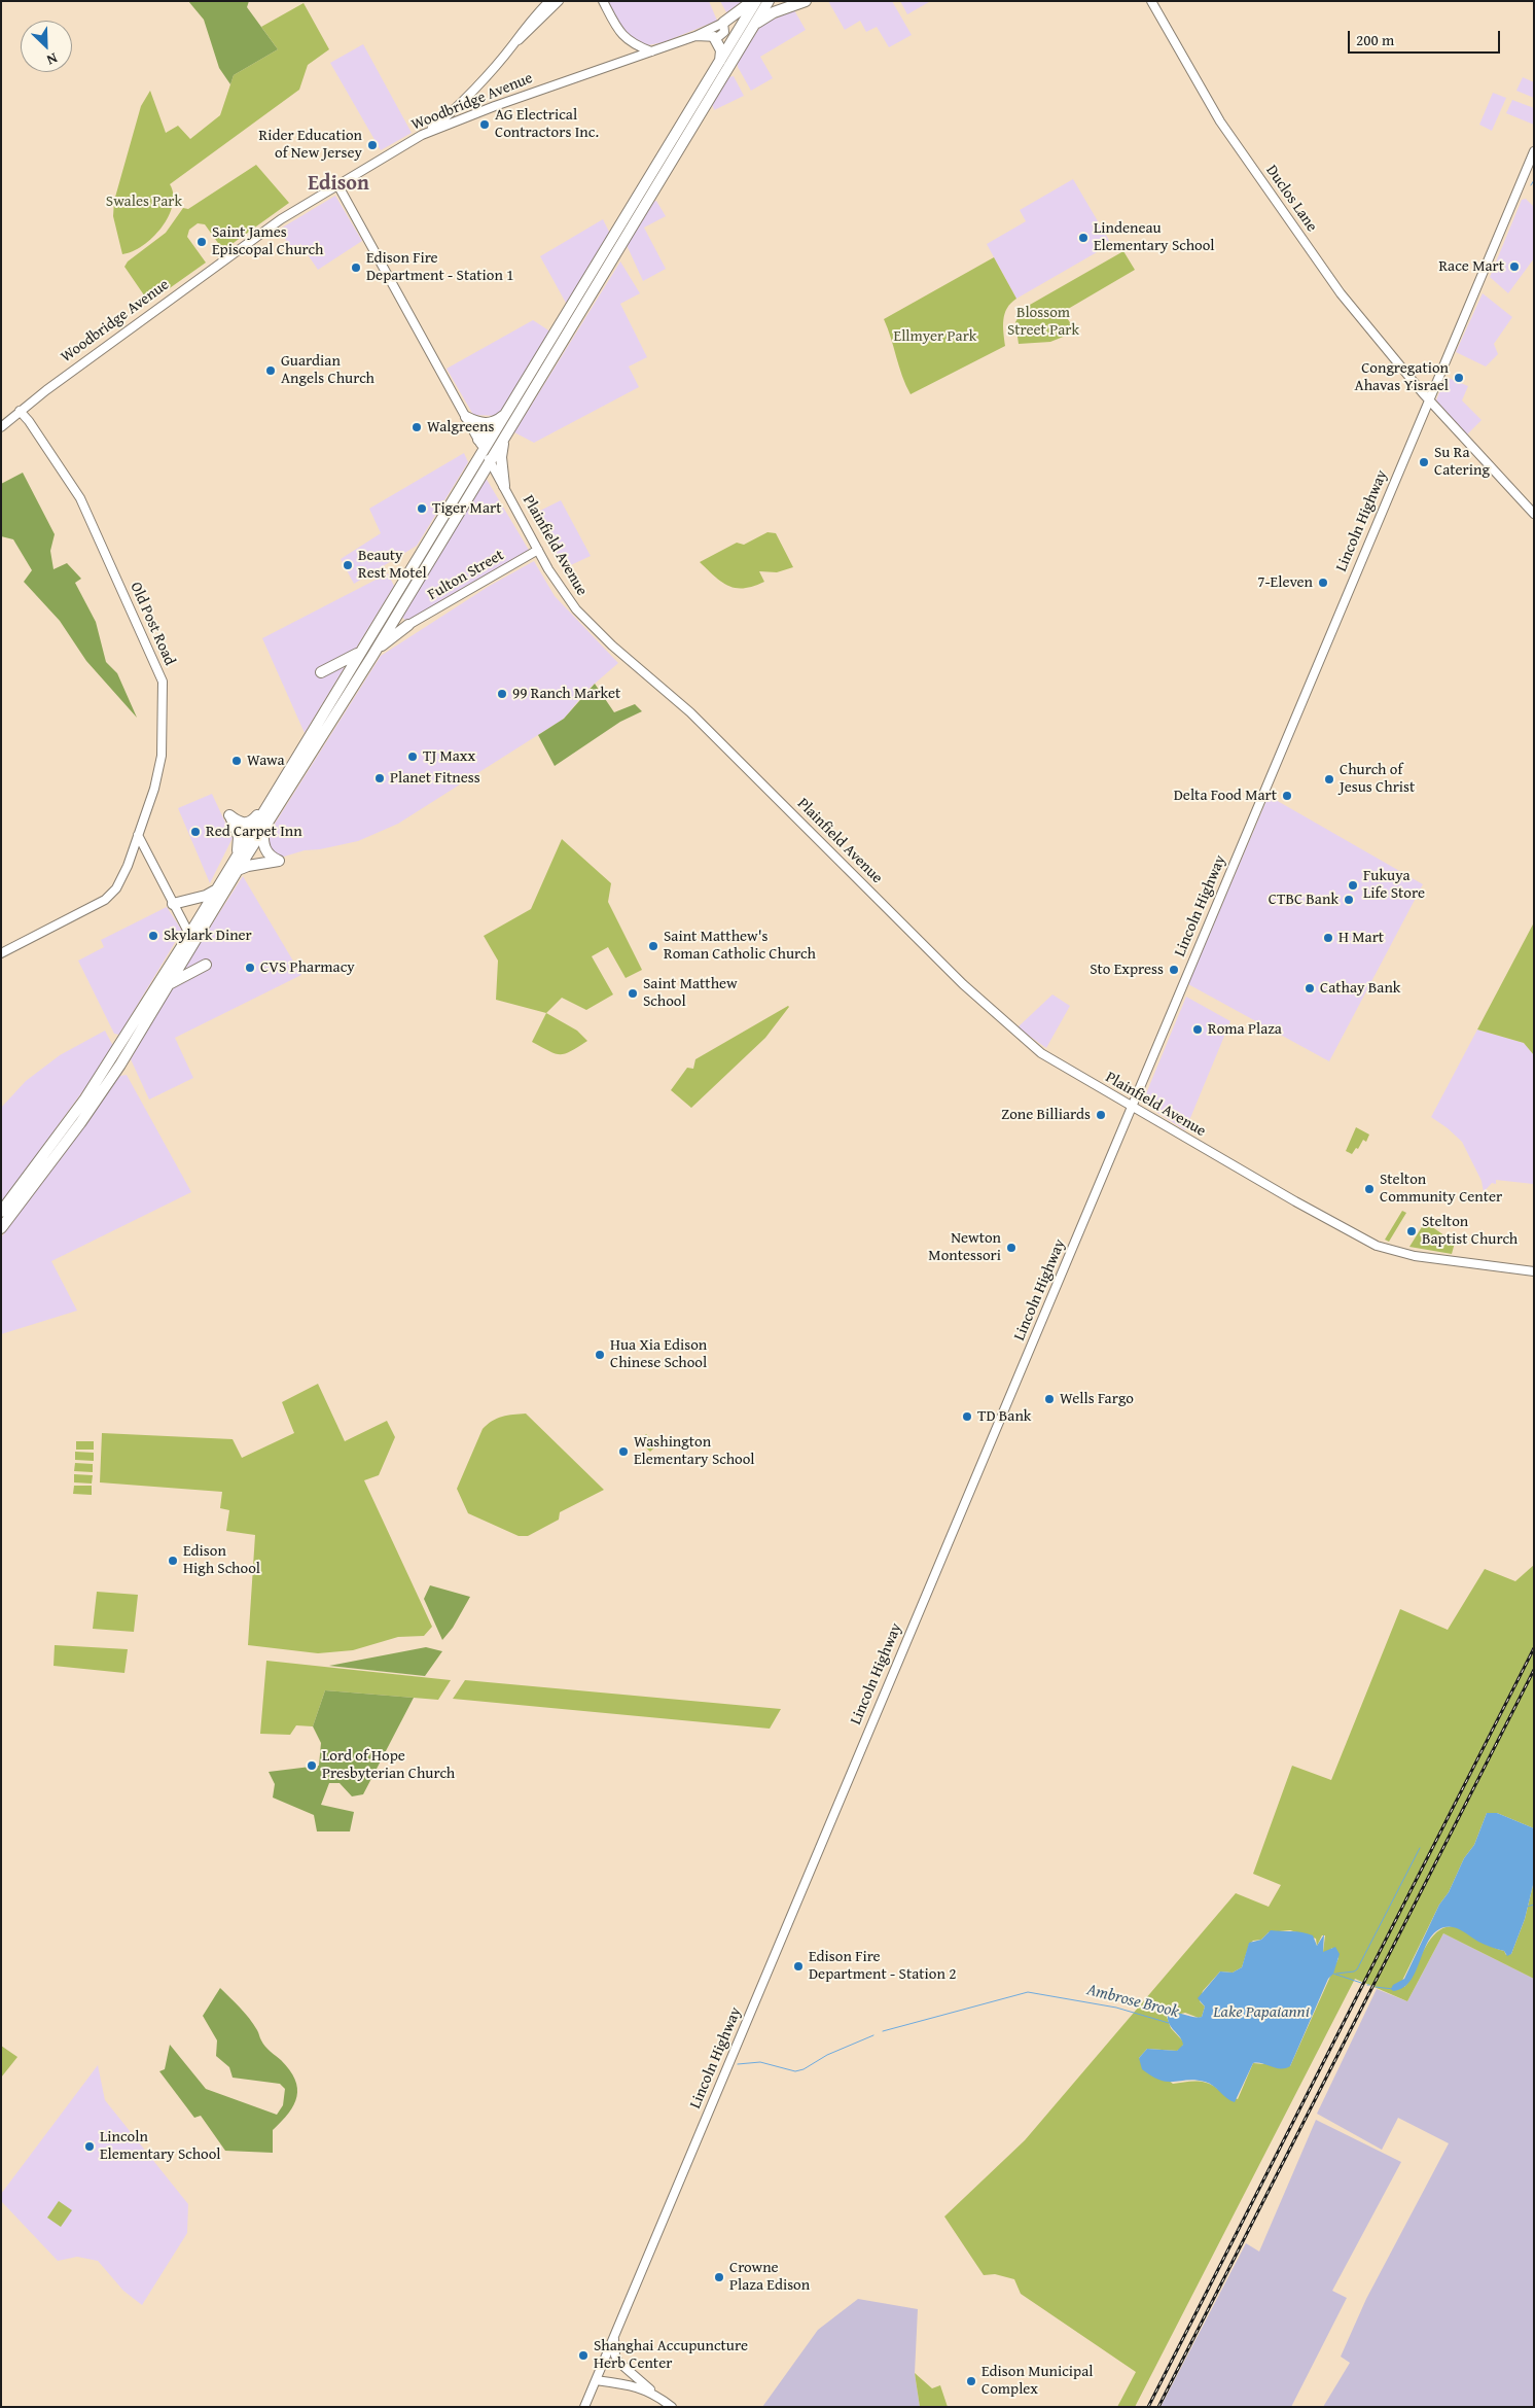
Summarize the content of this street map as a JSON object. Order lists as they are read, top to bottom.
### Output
{
  "streets": {
    "main road": [
      "Woodbridge Avenue",
      "Duclos Lane",
      "Lincoln Highway",
      "Plainfield Avenue",
      "Fulton Street",
      "Old Post Road"
    ]
  },
  "crossings": [
    ["Woodbridge Avenue", "Plainfield Avenue"],
    ["Woodbridge Avenue", "Old Post Road"],
    ["Duclos Lane", "Lincoln Highway"],
    ["Lincoln Highway", "Plainfield Avenue"],
    ["Plainfield Avenue", "Fulton Street"]
  ],
  "districts": ["Edison"],
  "water": ["Ambrose Brook", "Lake Papaianni"],
  "parks": ["Swales Park", "Blossom Street Park", "Ellmyer Park"],
  "places": [
    "AG Electrical Contractors Inc.",
    "Rider Education of New Jersey",
    "Lindeneau Elementary School",
    "Saint James Episcopal Church",
    "Race Mart",
    "Edison Fire Department - Station 1",
    "Guardian Angels Church",
    "Congregation Ahavas Yisrael",
    "Walgreens",
    "Su Ra Catering",
    "Tiger Mart",
    "Beauty Rest Motel",
    "7-Eleven",
    "99 Ranch Market",
    "TJ Maxx",
    "Wawa",
    "Planet Fitness",
    "Church of Jesus Christ",
    "Delta Food Mart",
    "Red Carpet Inn",
    "Fukuya Life Store",
    "CTBC Bank",
    "Skylark Diner",
    "H Mart",
    "Saint Matthew's Roman Catholic Church",
    "CVS Pharmacy",
    "Sto Express",
    "Cathay Bank",
    "Saint Matthew School",
    "Roma Plaza",
    "Zone Billiards",
    "Stelton Community Center",
    "Stelton Baptist Church",
    "Newton Montessori",
    "Hua Xia Edison Chinese School",
    "Wells Fargo",
    "TD Bank",
    "Washington Elementary School",
    "Edison High School",
    "Lord of Hope Presbyterian Church",
    "Edison Fire Department - Station 2",
    "Lincoln Elementary School",
    "Crowne Plaza Edison",
    "Shanghai Accupuncture Herb Center",
    "Edison Municipal Complex"
  ],
  "scale_bar": "200 m",
  "north": "bottom right"
}
